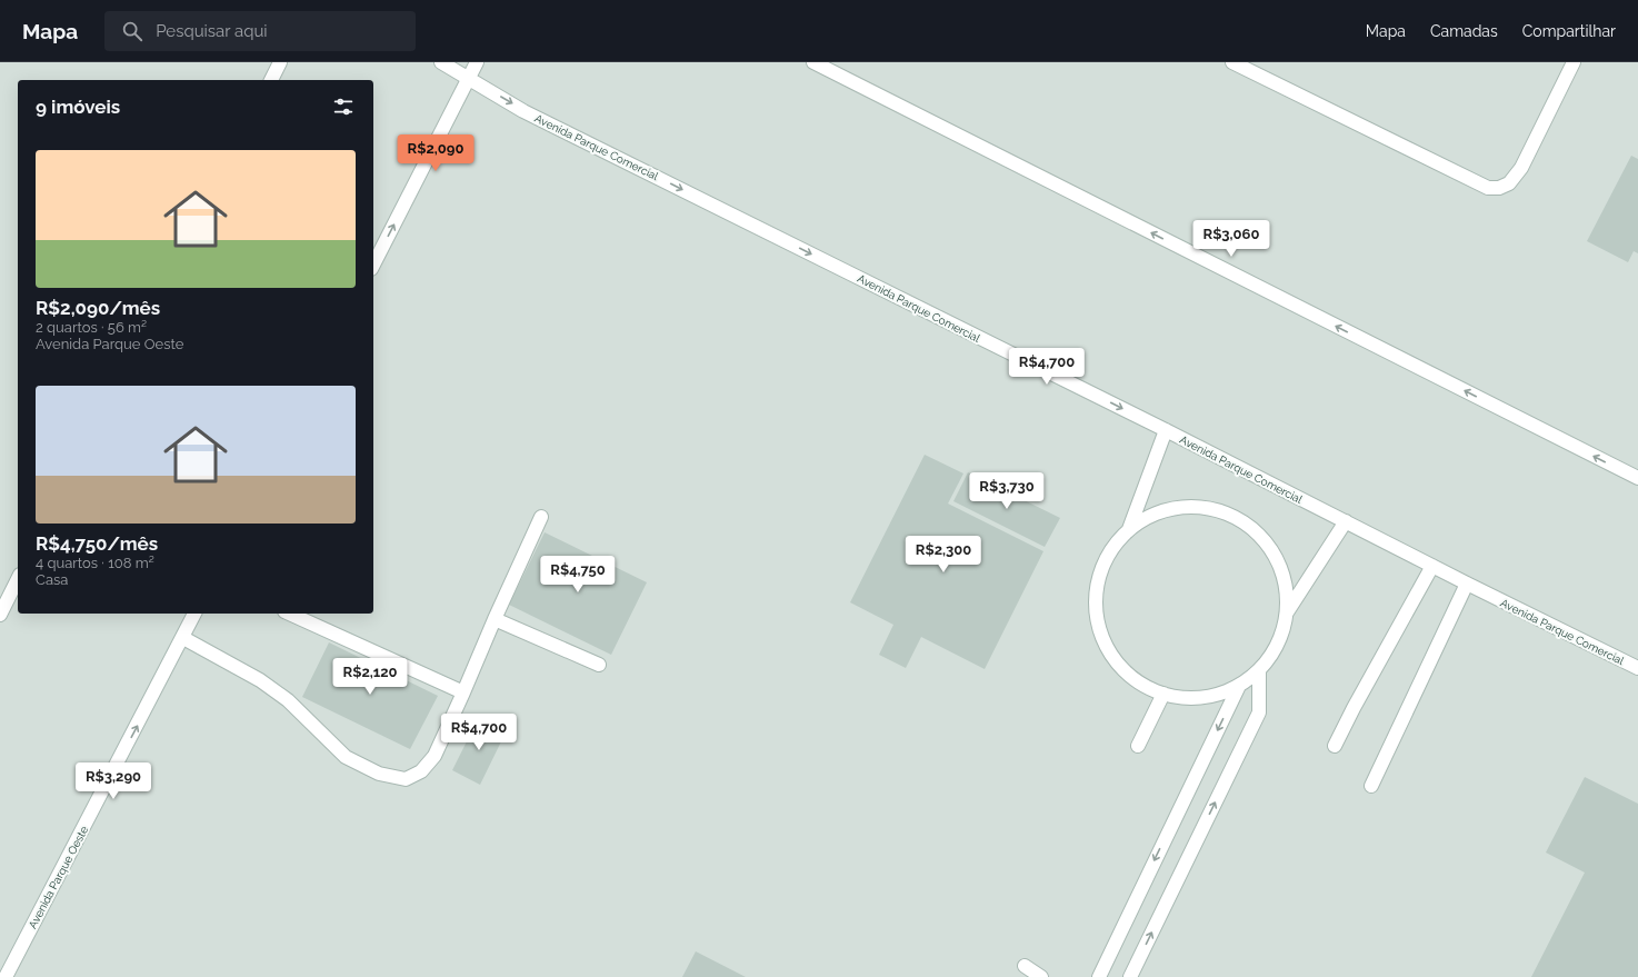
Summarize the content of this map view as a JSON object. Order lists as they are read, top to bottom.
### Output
{
  "streets": {
    "street": ["Avenida Parque Comercial", "Avenida Parque Oeste"]
  },
  "one_way": ["Avenida Parque Comercial", "Avenida Parque Oeste"],
  "page": {
    "header": "Mapa",
    "search": "Pesquisar aqui",
    "nav": ["Mapa", "Camadas", "Compartilhar"],
    "heading": "9 imóveis",
    "list": [
      {
        "name": "R$2,090/mês",
        "note": "2 quartos · 56 m² · Avenida Parque Oeste"
      },
      {
        "name": "R$4,750/mês",
        "note": "4 quartos · 108 m² · Casa"
      }
    ],
    "price": [
      "R$2,090",
      "R$3,060",
      "R$4,700",
      "R$3,730",
      "R$2,300",
      "R$4,750",
      "R$2,120",
      "R$4,700",
      "R$3,290"
    ]
  }
}
